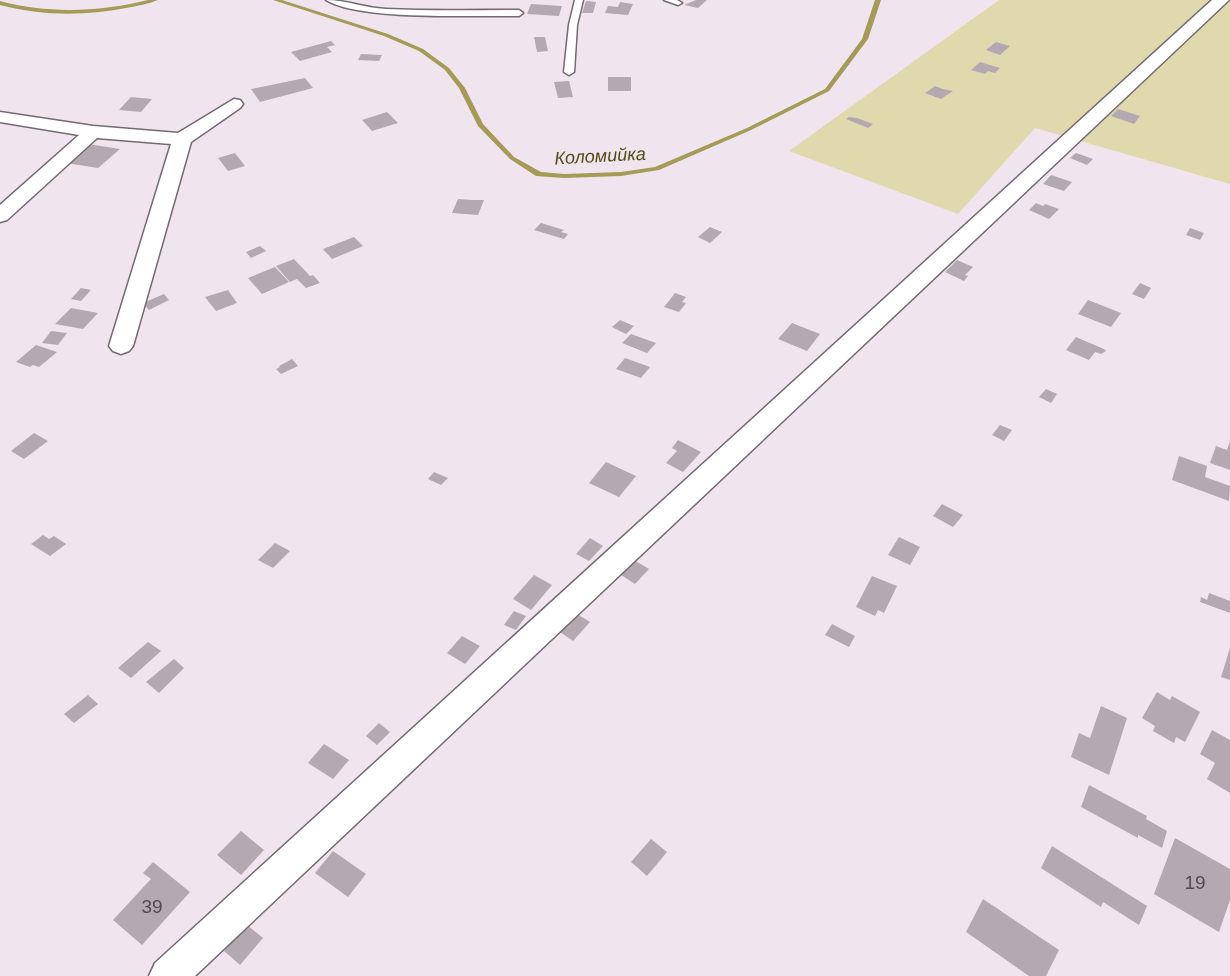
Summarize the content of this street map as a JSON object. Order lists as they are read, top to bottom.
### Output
{
  "water": ["Коломийка"],
  "house_numbers": ["19", "39"]
}
